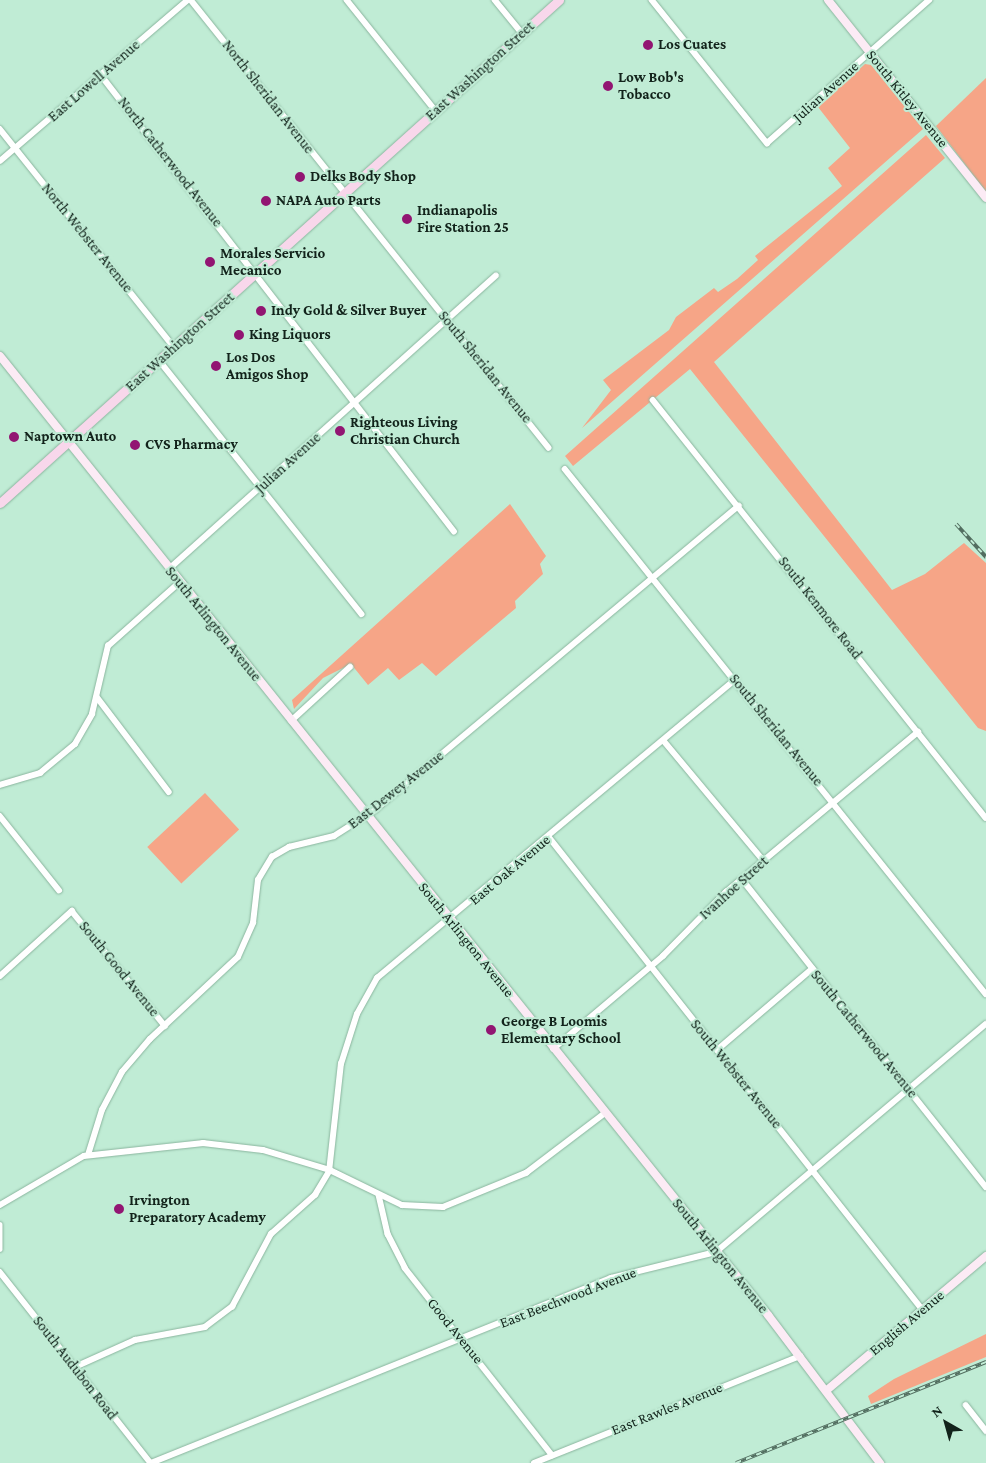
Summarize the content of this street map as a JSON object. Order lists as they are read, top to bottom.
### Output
{
  "streets": {
    "main road": [
      "East Washington Street",
      "South Kitley Avenue",
      "South Arlington Avenue",
      "English Avenue"
    ],
    "street": [
      "East Lowell Avenue",
      "Julian Avenue",
      "North Sheridan Avenue",
      "North Catherwood Avenue",
      "North Webster Avenue",
      "South Sheridan Avenue",
      "South Kenmore Road",
      "East Dewey Avenue",
      "East Oak Avenue",
      "Ivanhoe Street",
      "South Good Avenue",
      "South Catherwood Avenue",
      "South Webster Avenue",
      "East Beechwood Avenue",
      "Good Avenue",
      "South Audubon Road",
      "East Rawles Avenue"
    ]
  },
  "crossings": [
    ["East Washington Street", "North Sheridan Avenue"],
    ["East Washington Street", "North Catherwood Avenue"],
    ["East Washington Street", "North Webster Avenue"],
    ["East Washington Street", "South Sheridan Avenue"],
    ["East Washington Street", "South Arlington Avenue"],
    ["East Lowell Avenue", "North Sheridan Avenue"],
    ["East Lowell Avenue", "North Catherwood Avenue"],
    ["East Lowell Avenue", "North Webster Avenue"],
    ["Julian Avenue", "South Kitley Avenue"],
    ["Julian Avenue", "South Sheridan Avenue"],
    ["Julian Avenue", "South Arlington Avenue"],
    ["North Sheridan Avenue", "South Sheridan Avenue"],
    ["South Sheridan Avenue", "East Dewey Avenue"],
    ["South Sheridan Avenue", "East Oak Avenue"],
    ["South Sheridan Avenue", "Ivanhoe Street"],
    ["South Kenmore Road", "East Dewey Avenue"],
    ["South Kenmore Road", "Ivanhoe Street"],
    ["South Arlington Avenue", "East Dewey Avenue"],
    ["South Arlington Avenue", "East Oak Avenue"],
    ["South Arlington Avenue", "Ivanhoe Street"],
    ["South Arlington Avenue", "East Beechwood Avenue"],
    ["South Arlington Avenue", "English Avenue"],
    ["South Arlington Avenue", "East Rawles Avenue"],
    ["East Dewey Avenue", "South Good Avenue"],
    ["East Oak Avenue", "South Webster Avenue"],
    ["East Oak Avenue", "South Audubon Road"],
    ["Ivanhoe Street", "South Catherwood Avenue"],
    ["Ivanhoe Street", "South Webster Avenue"],
    ["South Catherwood Avenue", "East Beechwood Avenue"],
    ["South Webster Avenue", "East Beechwood Avenue"],
    ["South Webster Avenue", "English Avenue"],
    ["East Beechwood Avenue", "Good Avenue"],
    ["East Beechwood Avenue", "South Audubon Road"],
    ["Good Avenue", "East Rawles Avenue"]
  ],
  "places": [
    "Los Cuates",
    "Low Bob's Tobacco",
    "Delks Body Shop",
    "NAPA Auto Parts",
    "Indianapolis Fire Station 25",
    "Morales Servicio Mecanico",
    "Indy Gold & Silver Buyer",
    "King Liquors",
    "Los Dos Amigos Shop",
    "Righteous Living Christian Church",
    "Naptown Auto",
    "CVS Pharmacy",
    "George B Loomis Elementary School",
    "Irvington Preparatory Academy"
  ],
  "north": "top left"
}
